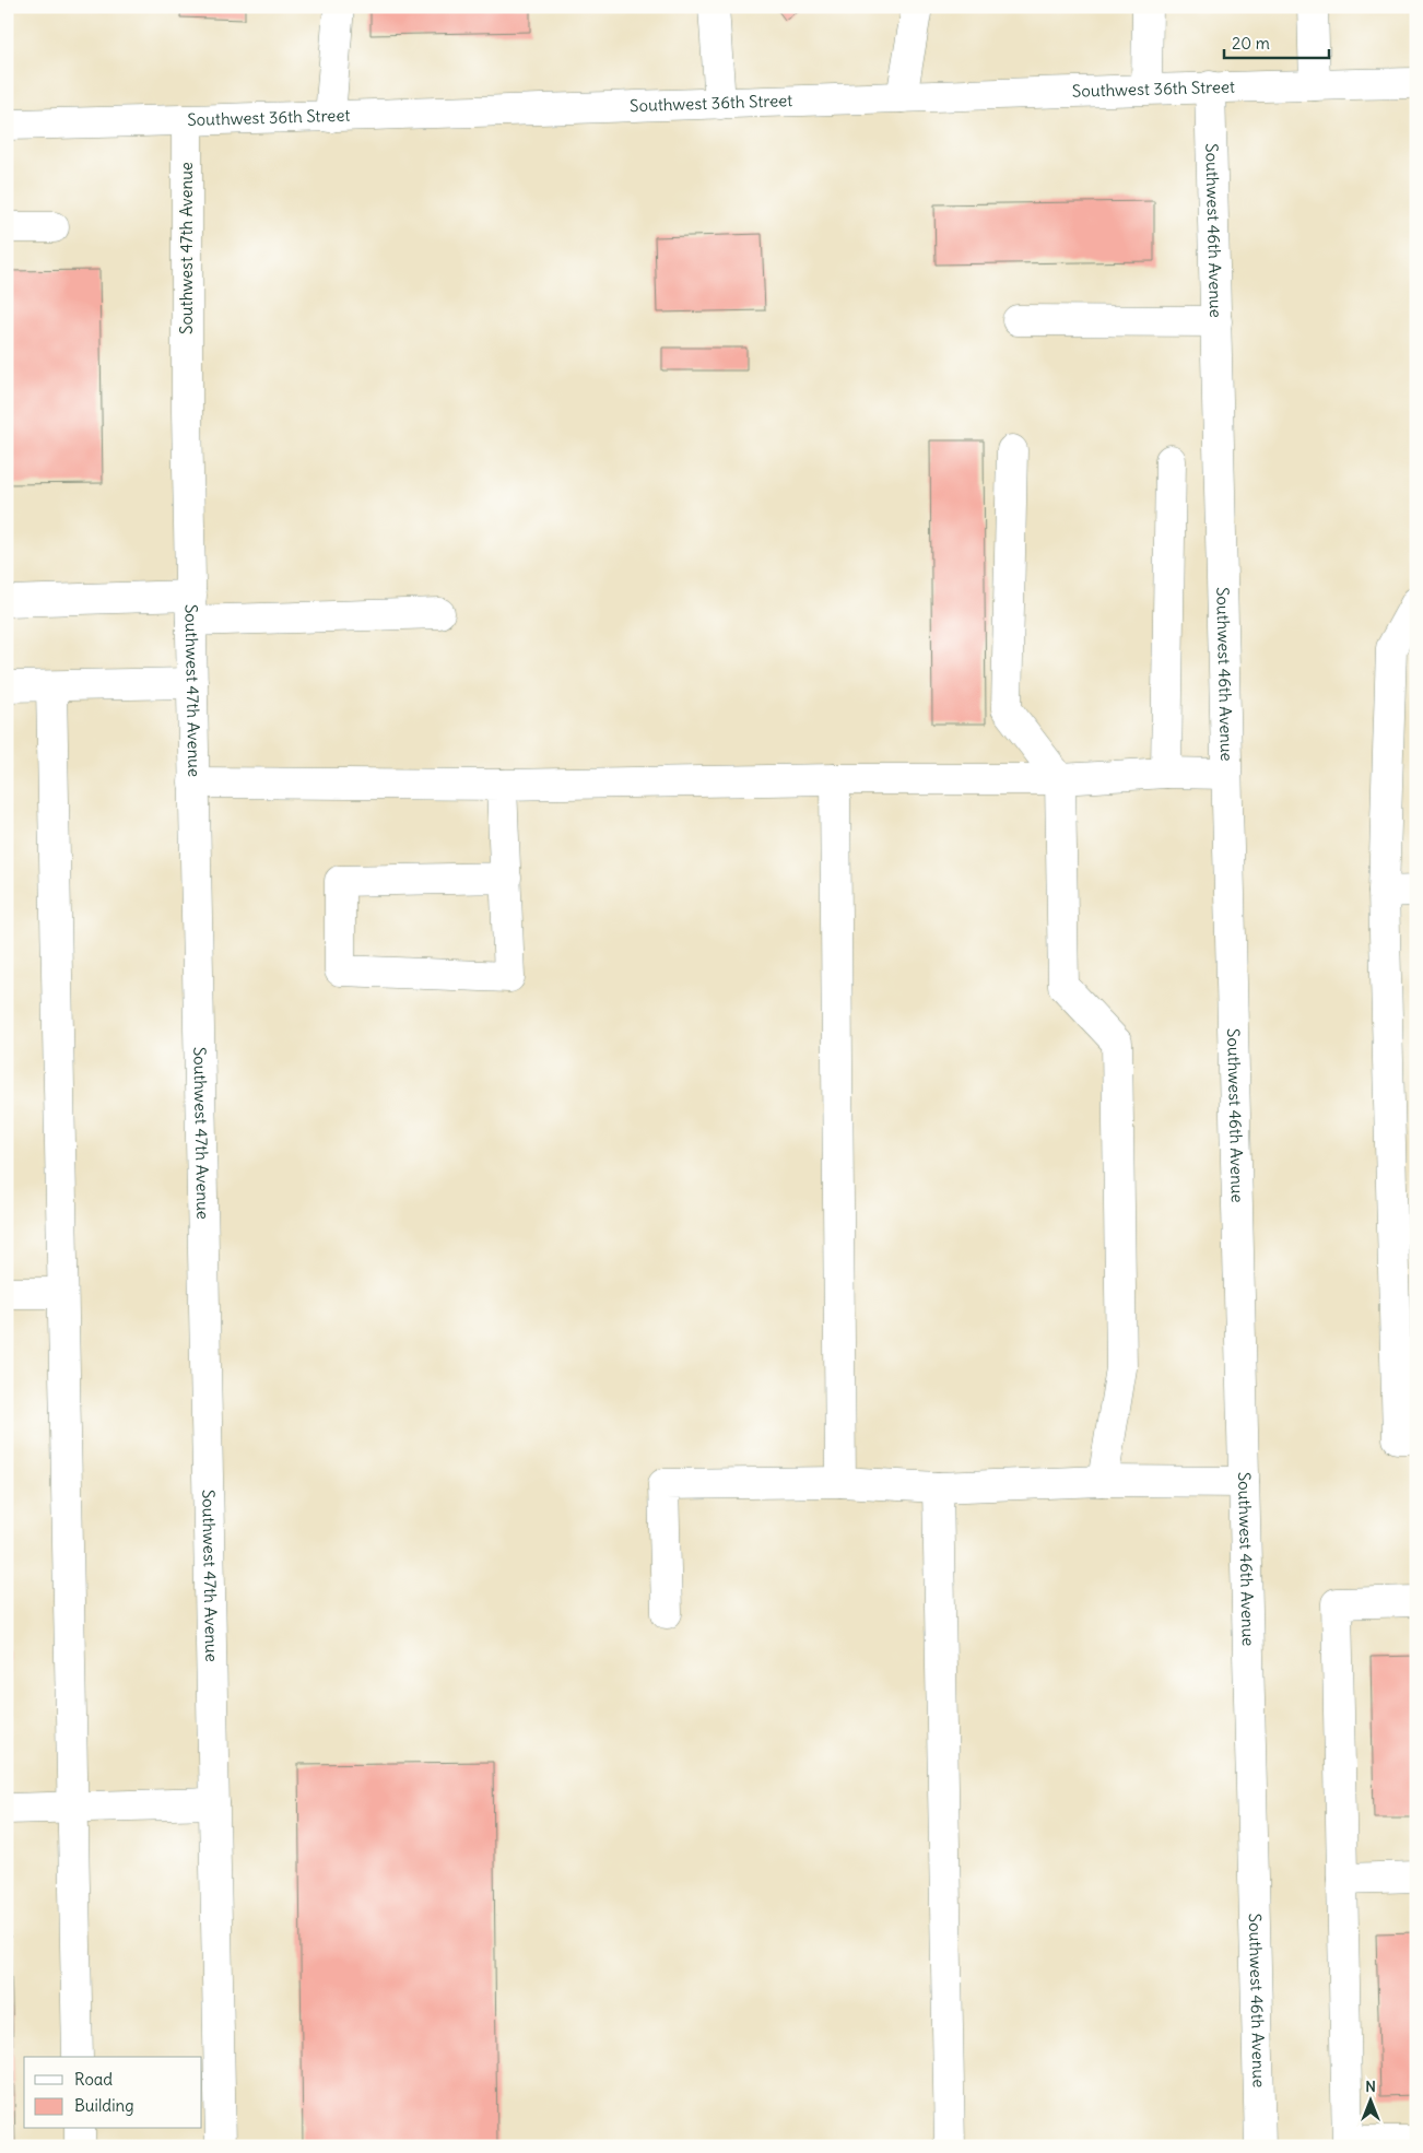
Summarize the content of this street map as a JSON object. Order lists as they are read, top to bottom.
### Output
{
  "streets": {
    "street": ["Southwest 36th Street", "Southwest 46th Avenue", "Southwest 47th Avenue"]
  },
  "crossings": [
    ["Southwest 36th Street", "Southwest 46th Avenue"],
    ["Southwest 36th Street", "Southwest 47th Avenue"]
  ],
  "legend": ["Road", "Building"],
  "scale_bar": "20 m",
  "north": "top"
}
